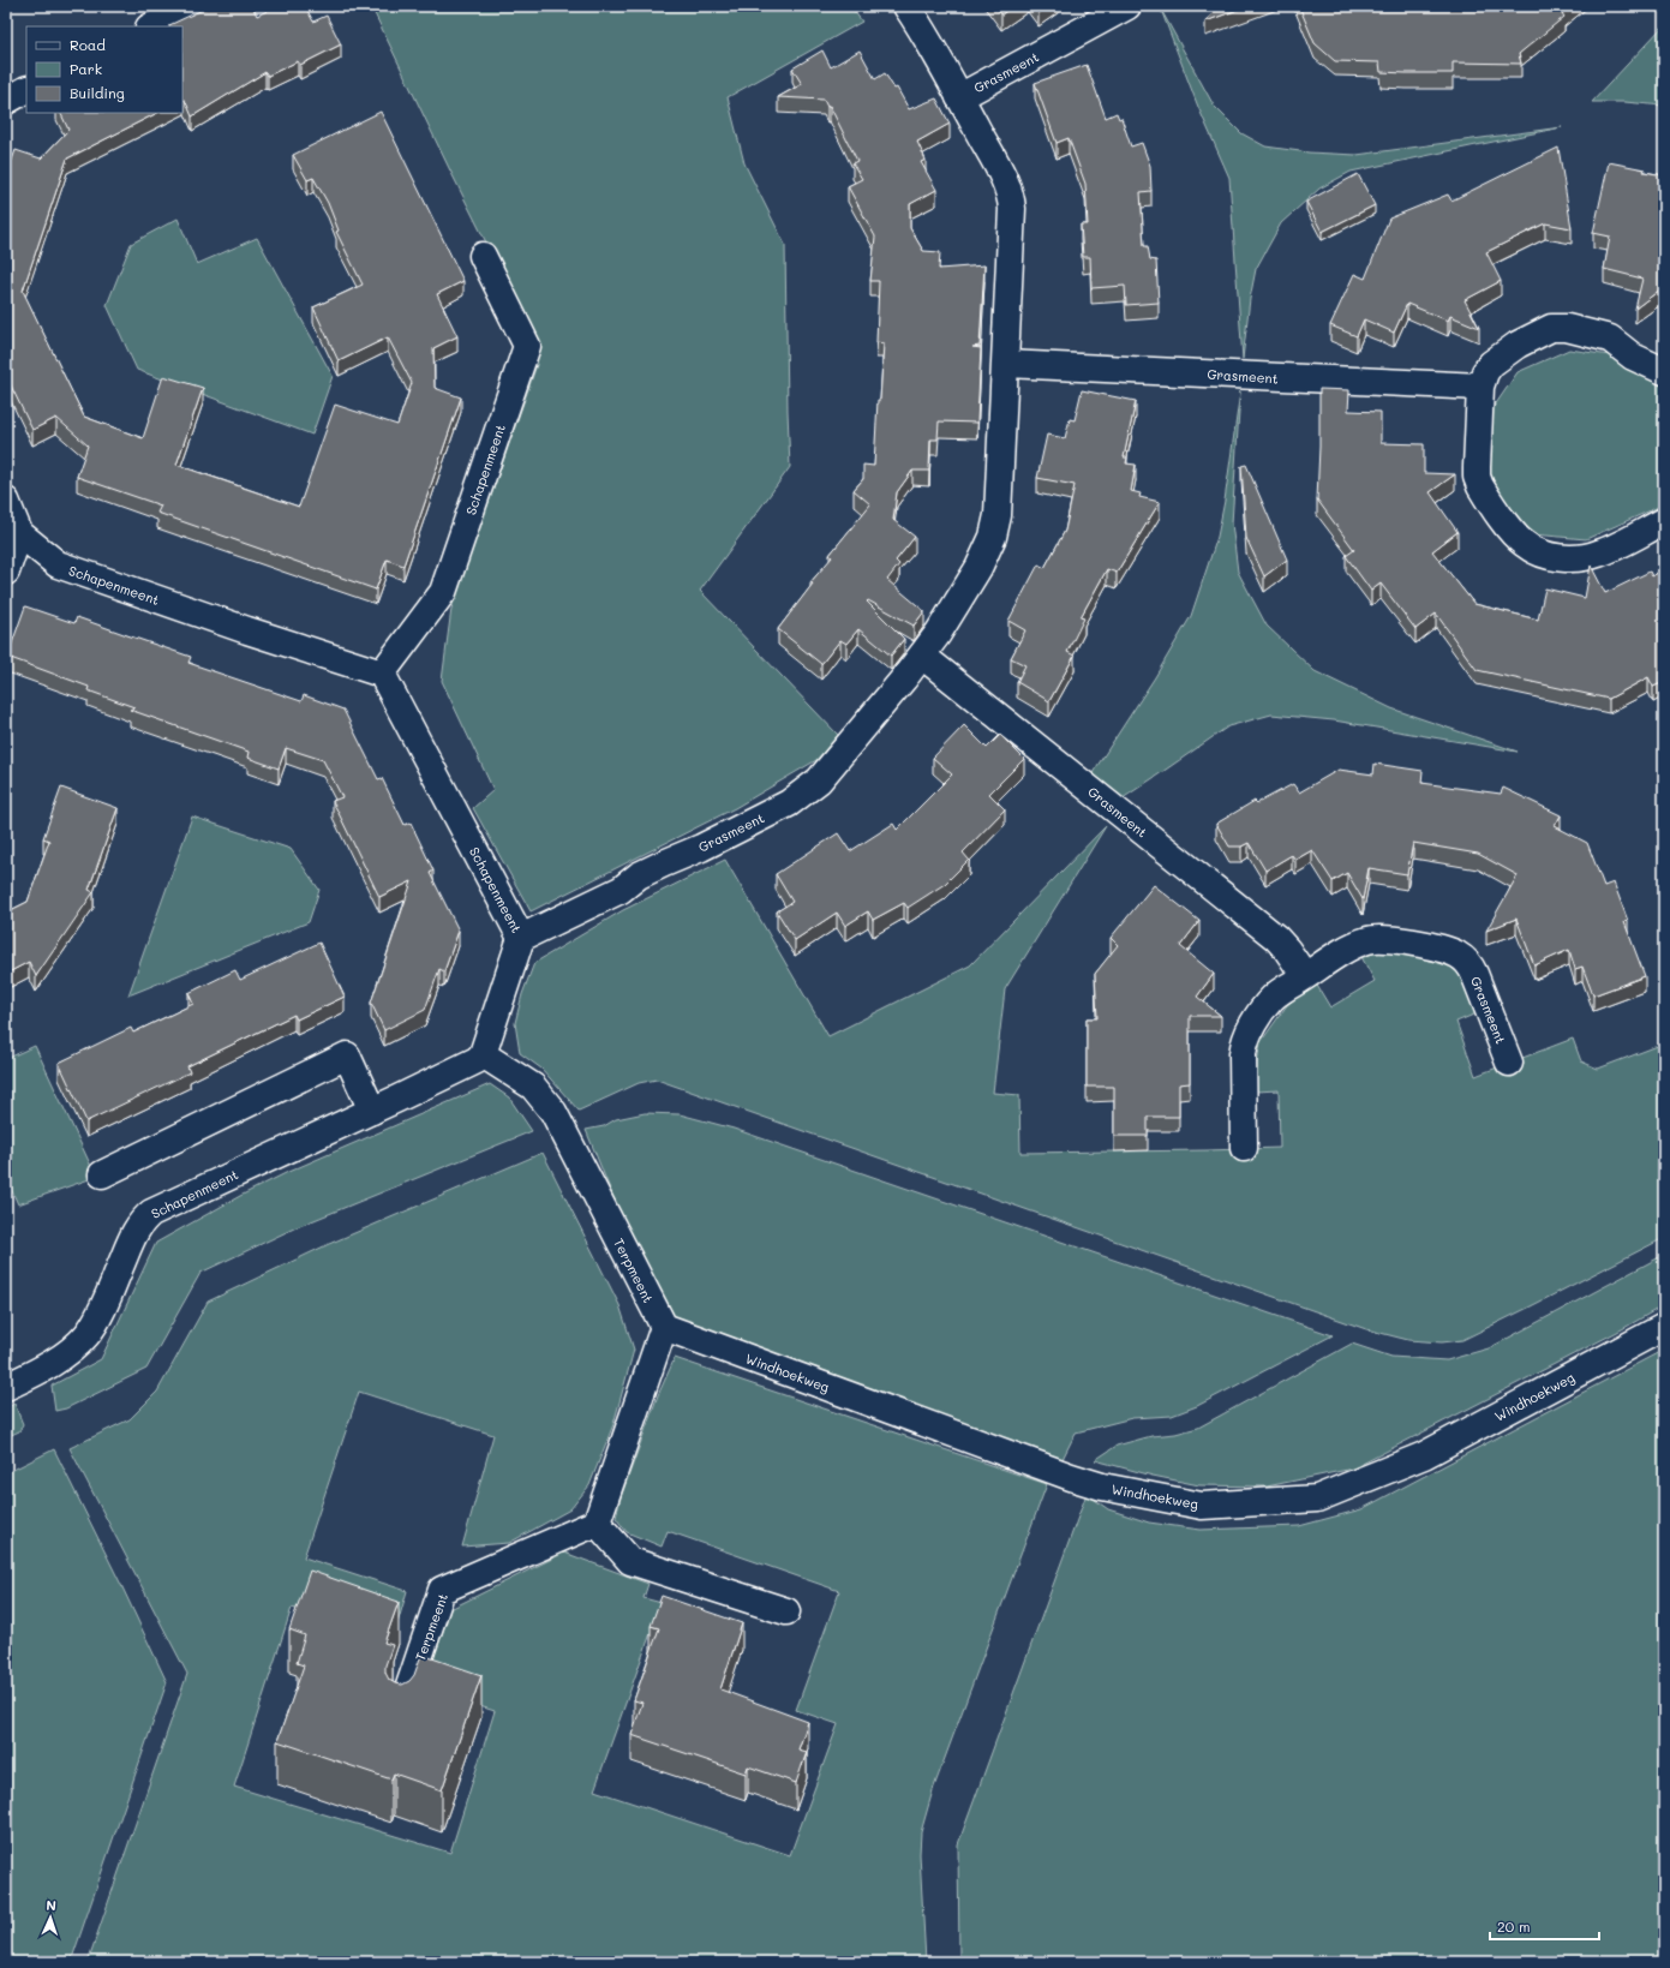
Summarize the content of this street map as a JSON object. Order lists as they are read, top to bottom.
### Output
{
  "streets": {
    "street": [
      "Grasmeent",
      "Schapenmeent",
      "Terpmeent",
      "Windhoekweg"
    ]
  },
  "crossings": [
    ["Grasmeent", "Schapenmeent"],
    ["Schapenmeent", "Terpmeent"],
    ["Terpmeent", "Windhoekweg"]
  ],
  "legend": ["Road", "Park", "Building"],
  "scale_bar": "20 m",
  "north": "top"
}
